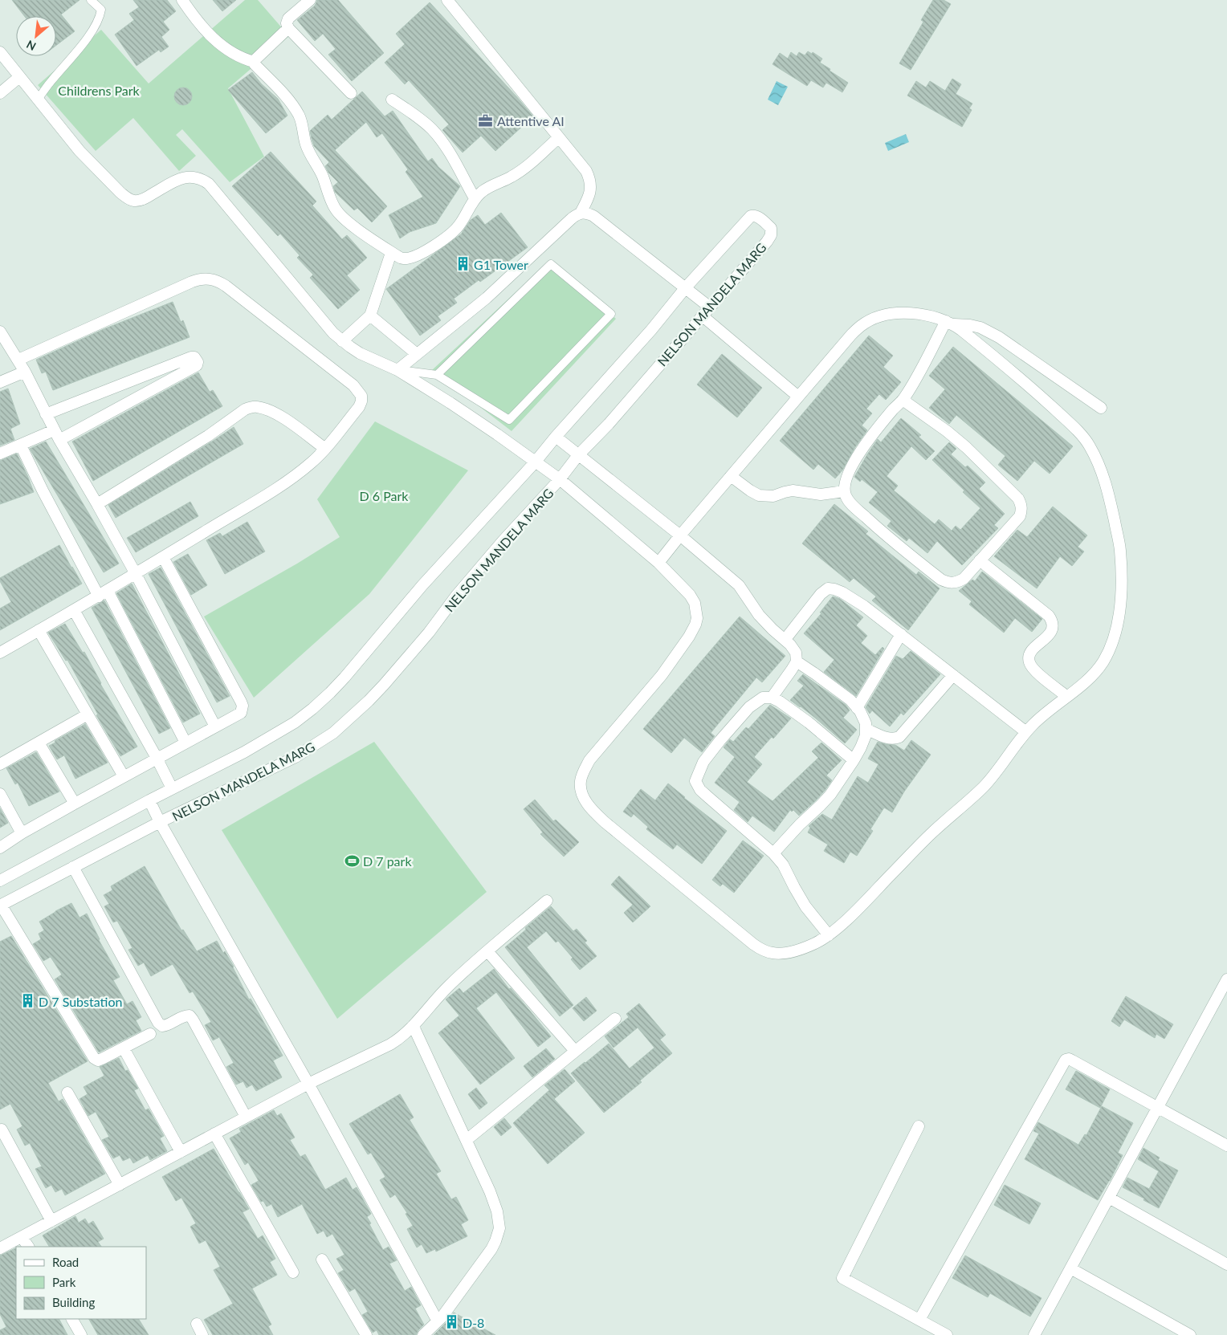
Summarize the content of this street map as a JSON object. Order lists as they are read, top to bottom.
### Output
{
  "streets": {
    "street": ["NELSON MANDELA MARG"]
  },
  "parks": ["Childrens Park", "D 6 Park"],
  "places": {
    "office": ["Attentive AI"],
    "building": ["G1 Tower", "D 7 Substation", "D-8"],
    "sports": ["D 7 park"]
  },
  "legend": ["Road", "Park", "Building"],
  "north": "bottom left"
}
